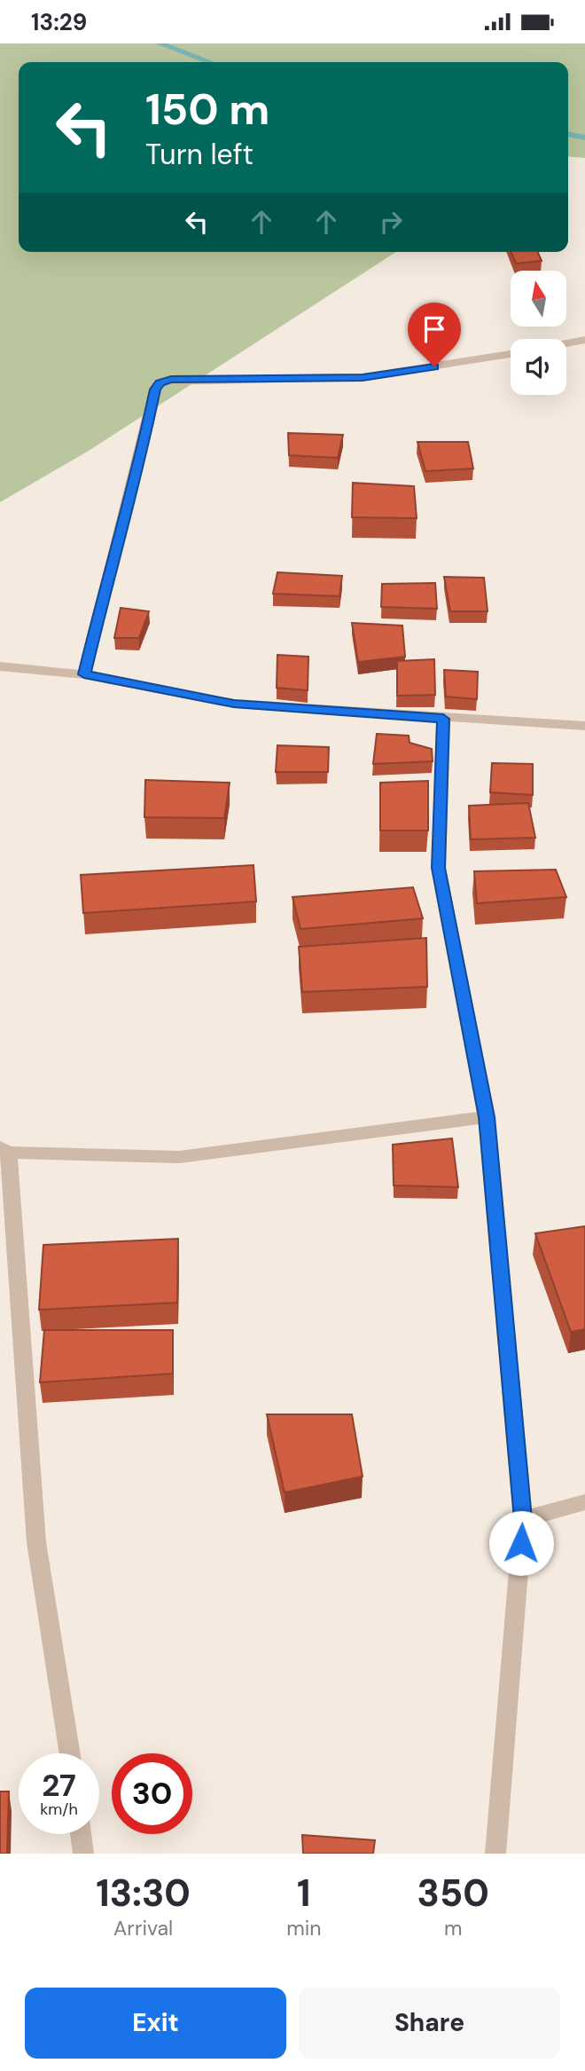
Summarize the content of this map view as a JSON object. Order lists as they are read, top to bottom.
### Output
{
  "north": "top",
  "page": {
    "status": "13:29",
    "turn": ["150 m", "Turn left"],
    "speed": "27 km/h",
    "limit": "30",
    "eta": [
      "13:30",
      "Arrival",
      "1",
      "min",
      "350",
      "m"
    ],
    "buttons": ["Exit", "Share"]
  }
}
